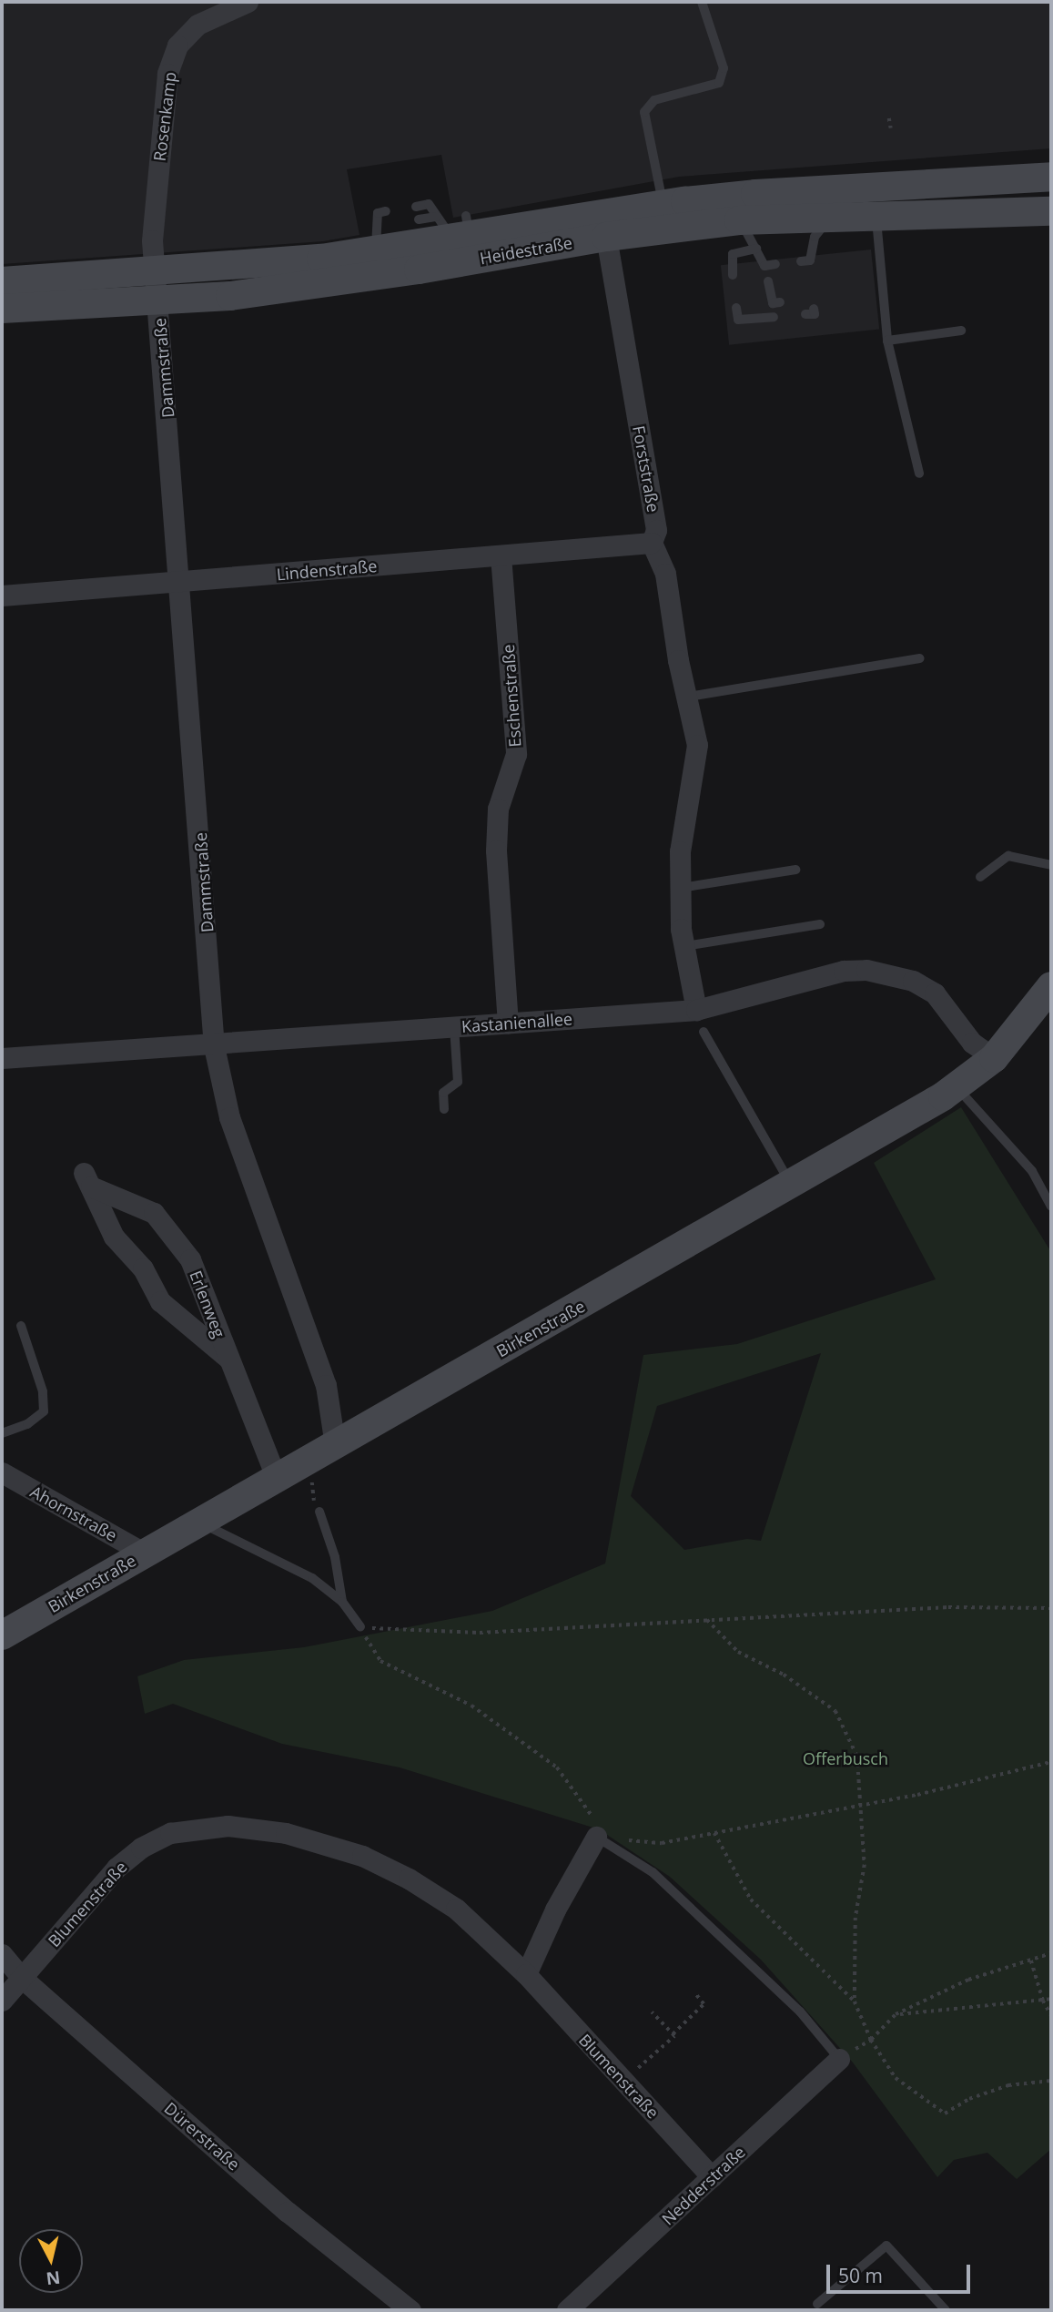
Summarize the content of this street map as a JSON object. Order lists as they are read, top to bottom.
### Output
{
  "streets": {
    "main road": ["Heidestraße", "Birkenstraße"],
    "street": [
      "Rosenkamp",
      "Dammstraße",
      "Forststraße",
      "Lindenstraße",
      "Eschenstraße",
      "Kastanienallee",
      "Erlenweg",
      "Ahornstraße",
      "Blumenstraße",
      "Dürerstraße",
      "Nedderstraße"
    ]
  },
  "crossings": [
    ["Rosenkamp", "Heidestraße"],
    ["Rosenkamp", "Dammstraße"],
    ["Heidestraße", "Dammstraße"],
    ["Heidestraße", "Forststraße"],
    ["Dammstraße", "Lindenstraße"],
    ["Dammstraße", "Kastanienallee"],
    ["Dammstraße", "Birkenstraße"],
    ["Forststraße", "Lindenstraße"],
    ["Forststraße", "Kastanienallee"],
    ["Lindenstraße", "Eschenstraße"],
    ["Eschenstraße", "Kastanienallee"],
    ["Kastanienallee", "Birkenstraße"],
    ["Erlenweg", "Birkenstraße"],
    ["Birkenstraße", "Ahornstraße"],
    ["Blumenstraße", "Dürerstraße"],
    ["Blumenstraße", "Nedderstraße"]
  ],
  "parks": ["Offerbusch"],
  "scale_bar": "50 m",
  "north": "bottom"
}
